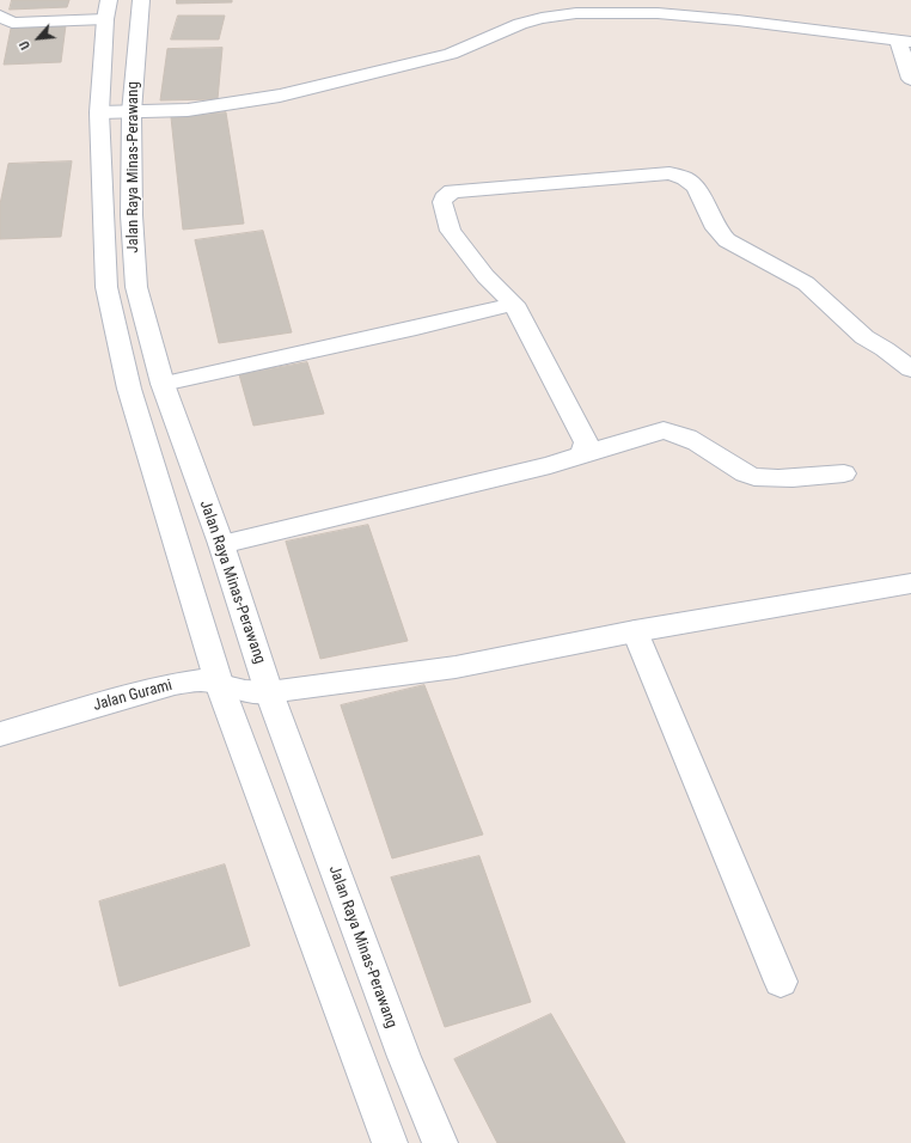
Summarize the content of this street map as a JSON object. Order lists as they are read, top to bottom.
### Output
{
  "streets": {
    "street": ["Jalan Raya Minas-Perawang", "Jalan Gurami"]
  },
  "crossings": [
    ["Jalan Raya Minas-Perawang", "Jalan Gurami"]
  ],
  "north": "bottom left"
}
